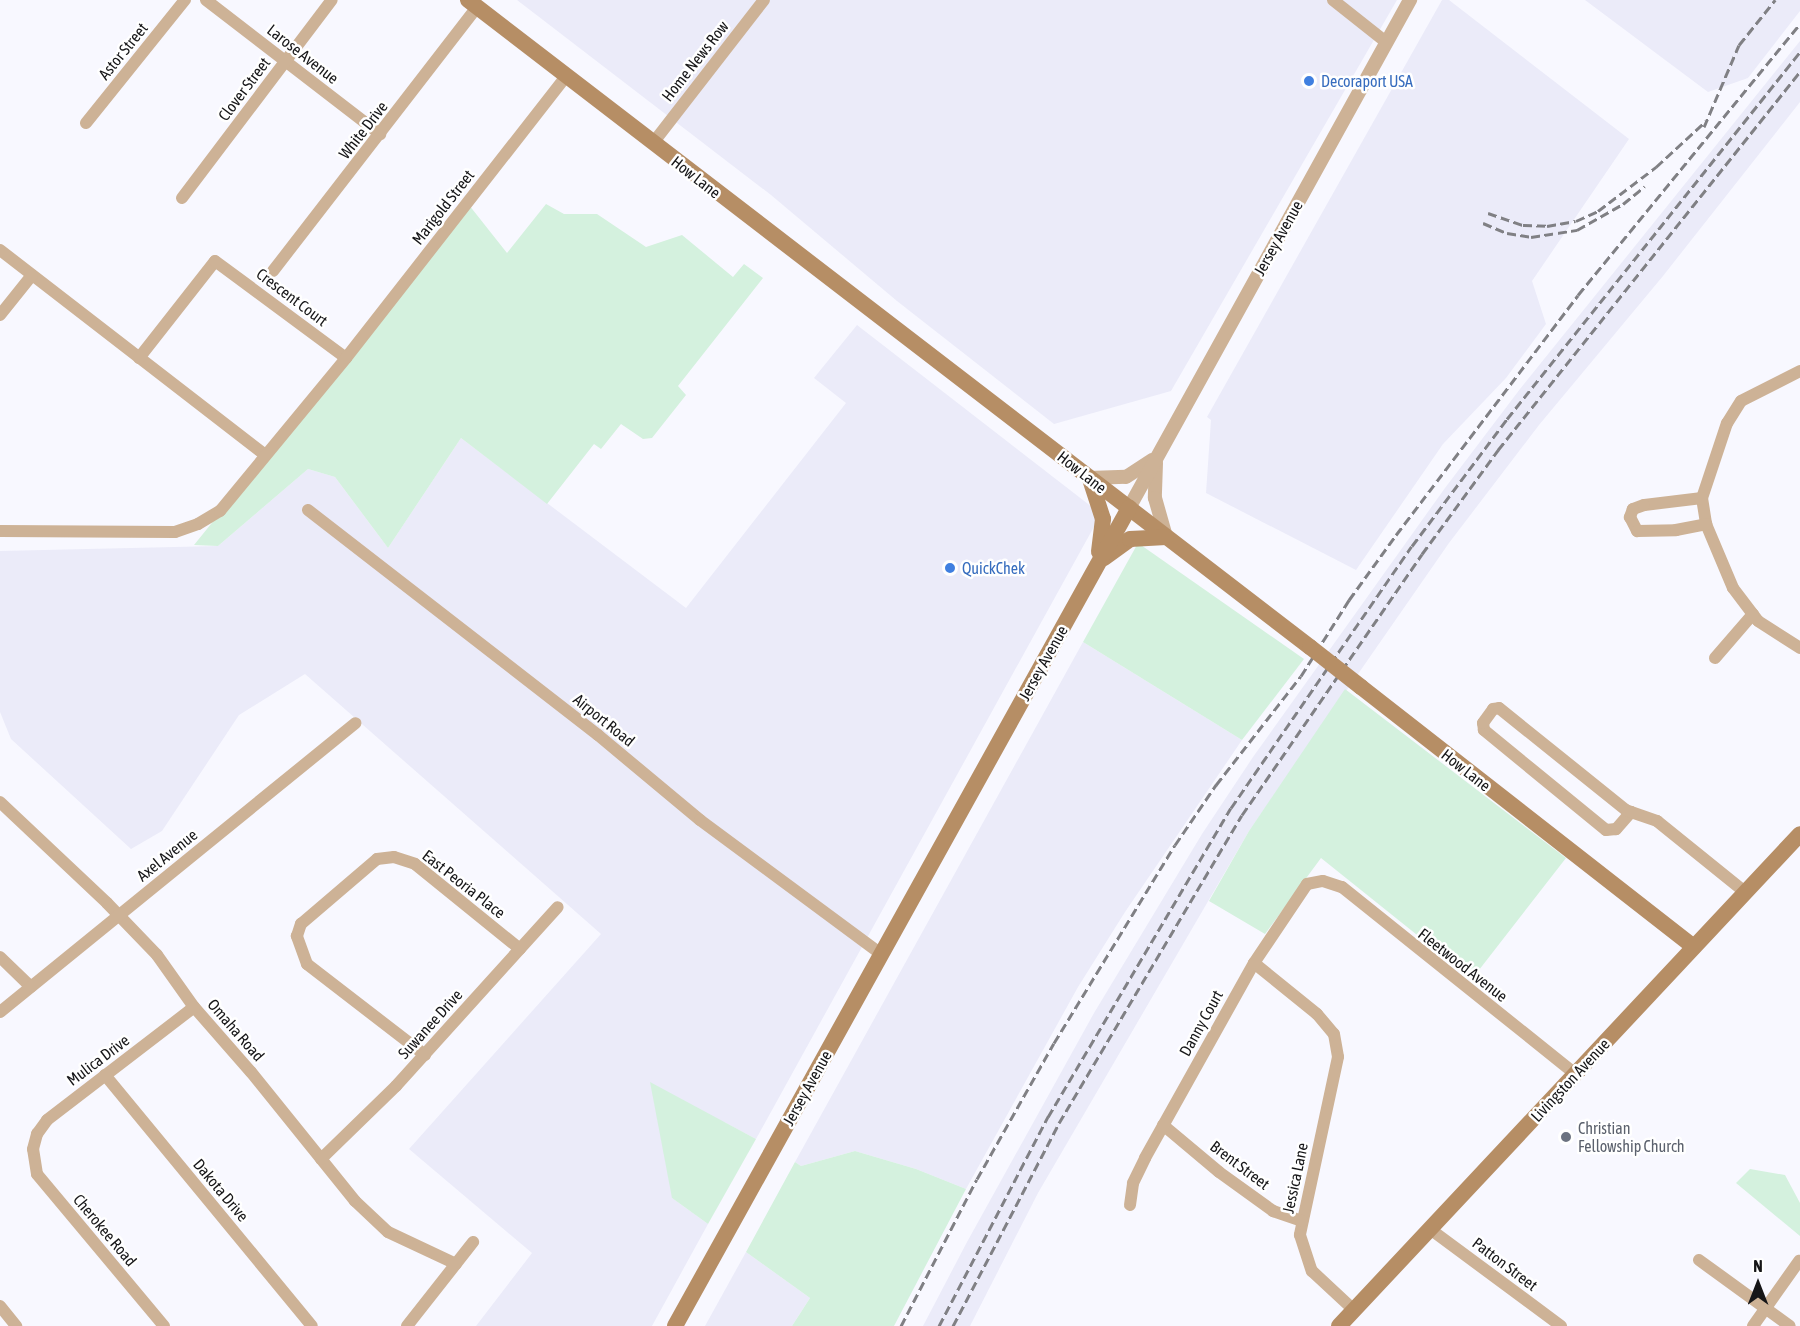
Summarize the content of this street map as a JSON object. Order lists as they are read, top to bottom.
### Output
{
  "streets": {
    "main road": ["How Lane", "Jersey Avenue", "Livingston Avenue"],
    "street": [
      "Astor Street",
      "Larose Avenue",
      "Home News Row",
      "Clover Street",
      "White Drive",
      "Marigold Street",
      "Crescent Court",
      "Airport Road",
      "Axel Avenue",
      "East Peoria Place",
      "Fleetwood Avenue",
      "Danny Court",
      "Suwanee Drive",
      "Omaha Road",
      "Mulica Drive",
      "Brent Street",
      "Jessica Lane",
      "Dakota Drive",
      "Cherokee Road",
      "Patton Street"
    ]
  },
  "crossings": [
    ["Larose Avenue", "Clover Street"],
    ["Larose Avenue", "White Drive"],
    ["Home News Row", "How Lane"],
    ["White Drive", "How Lane"],
    ["How Lane", "Marigold Street"],
    ["How Lane", "Jersey Avenue"],
    ["How Lane", "Livingston Avenue"],
    ["Marigold Street", "Crescent Court"],
    ["Jersey Avenue", "Airport Road"],
    ["Axel Avenue", "Omaha Road"],
    ["East Peoria Place", "Suwanee Drive"],
    ["Fleetwood Avenue", "Danny Court"],
    ["Fleetwood Avenue", "Livingston Avenue"],
    ["Danny Court", "Brent Street"],
    ["Danny Court", "Jessica Lane"],
    ["Suwanee Drive", "Omaha Road"],
    ["Omaha Road", "Mulica Drive"],
    ["Mulica Drive", "Dakota Drive"],
    ["Mulica Drive", "Cherokee Road"],
    ["Livingston Avenue", "Jessica Lane"],
    ["Livingston Avenue", "Patton Street"],
    ["Brent Street", "Jessica Lane"]
  ],
  "places": ["Decoraport USA", "QuickChek", "Christian Fellowship Church"],
  "north": "top"
}
